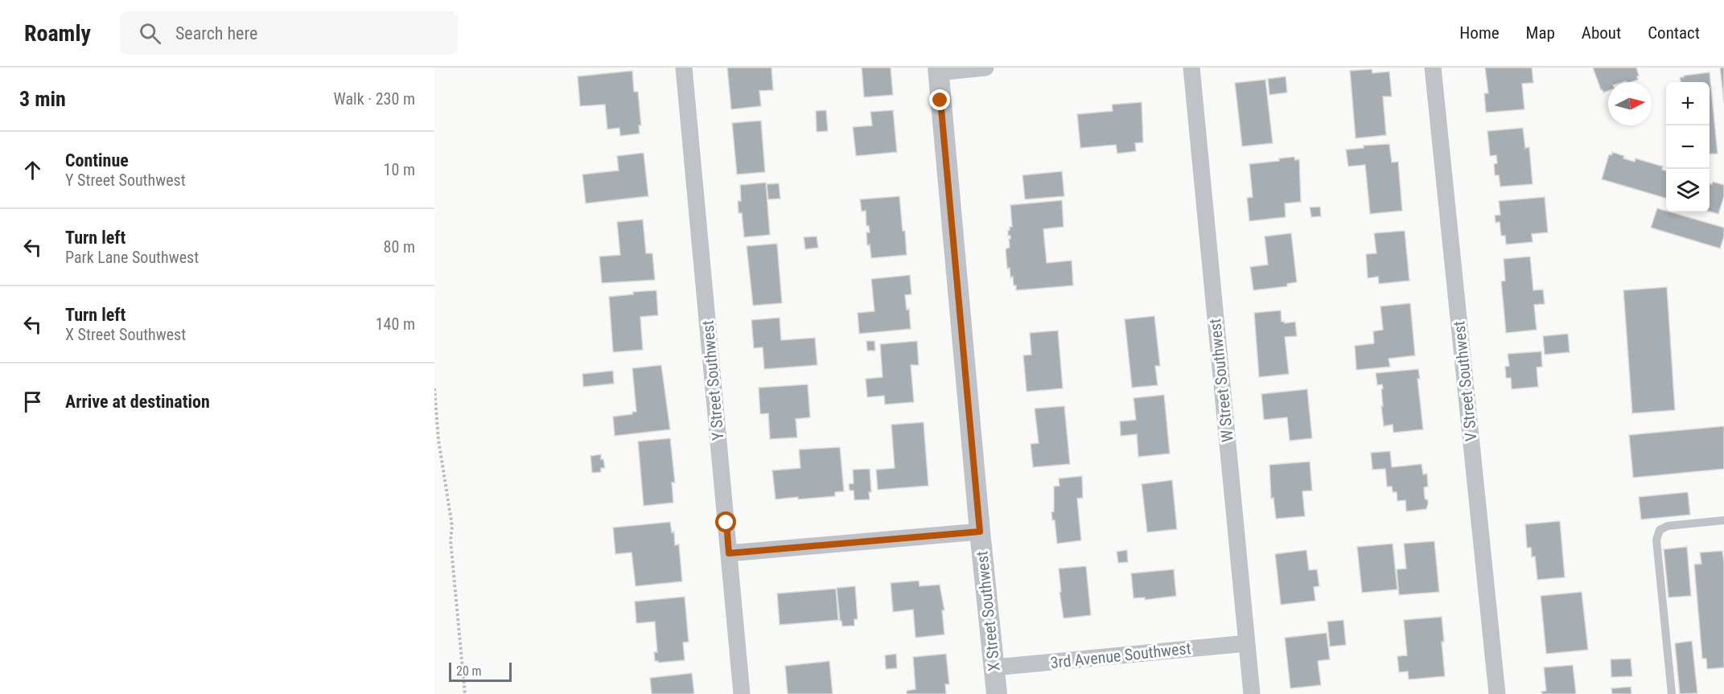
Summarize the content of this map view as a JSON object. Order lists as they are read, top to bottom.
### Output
{
  "streets": {
    "street": [
      "Y Street Southwest",
      "W Street Southwest",
      "V Street Southwest",
      "X Street Southwest",
      "3rd Avenue Southwest"
    ]
  },
  "crossings": [
    ["W Street Southwest", "3rd Avenue Southwest"],
    ["X Street Southwest", "3rd Avenue Southwest"]
  ],
  "scale_bar": "20 m",
  "north": "right",
  "page": {
    "header": "Roamly",
    "search": "Search here",
    "nav": [
      "Home",
      "Map",
      "About",
      "Contact"
    ],
    "heading": ["3 min", "Walk · 230 m"],
    "map_buttons": ["+", "−"],
    "list": [
      ["Continue", "Y Street Southwest", "10 m"],
      ["Turn left", "Park Lane Southwest", "80 m"],
      ["Turn left", "X Street Southwest", "140 m"],
      "Arrive at destination"
    ],
    "scale": "20 m"
  }
}
